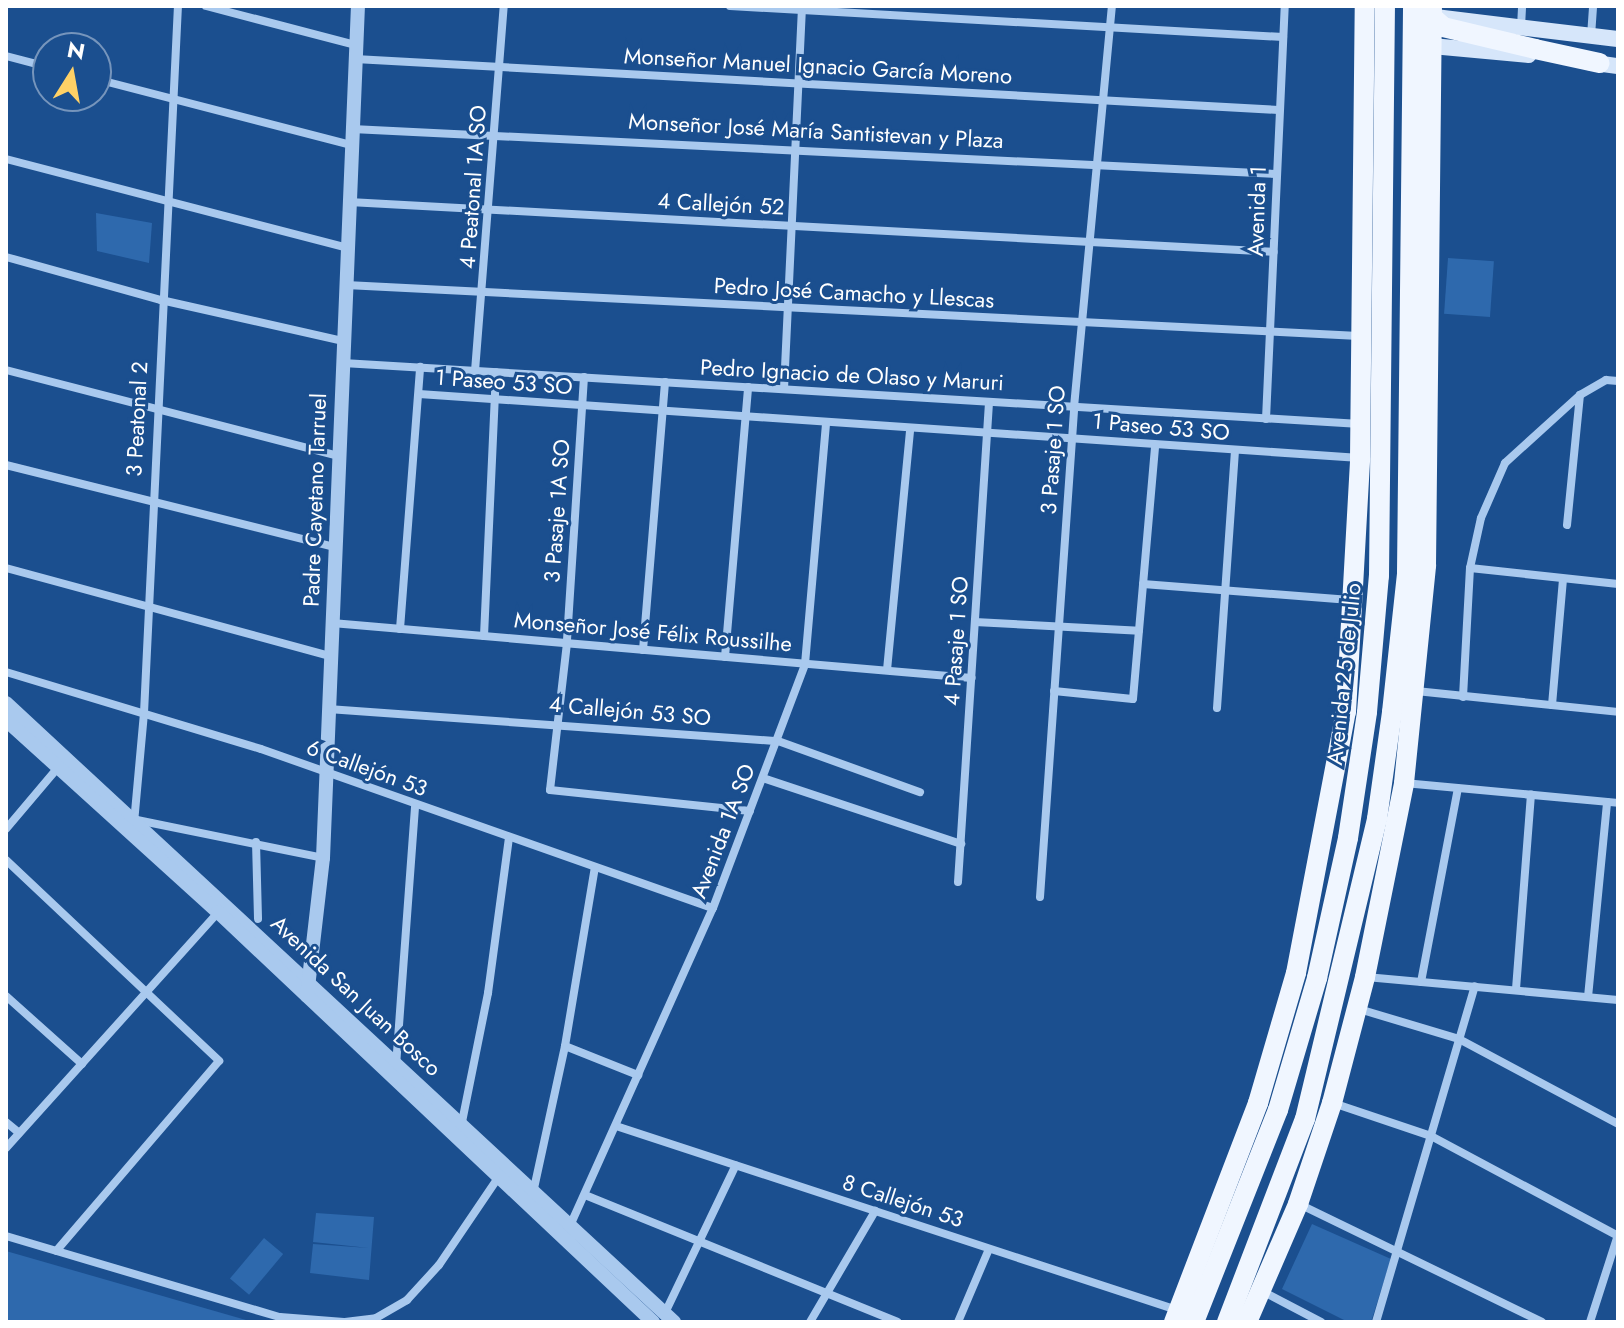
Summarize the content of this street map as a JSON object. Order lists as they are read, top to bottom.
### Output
{
  "streets": {
    "main road": ["Avenida 25 de Julio"],
    "street": [
      "Monseñor Manuel Ignacio García Moreno",
      "Monseñor José María Santistevan y Plaza",
      "4 Peatonal 1A SO",
      "4 Callejón 52",
      "Avenida 1",
      "Pedro José Camacho y Llescas",
      "Pedro Ignacio de Olaso y Maruri",
      "1 Paseo 53 SO",
      "3 Peatonal 2",
      "3 Pasaje 1 SO",
      "Padre Cayetano Tarruel",
      "3 Pasaje 1A SO",
      "Monseñor José Félix Roussilhe",
      "4 Pasaje 1 SO",
      "4 Callejón 53 SO",
      "6 Callejón 53",
      "Avenida 1A SO",
      "Avenida San Juan Bosco",
      "8 Callejón 53"
    ]
  },
  "crossings": [
    ["Monseñor Manuel Ignacio García Moreno", "4 Peatonal 1A SO"],
    ["Monseñor Manuel Ignacio García Moreno", "Avenida 1"],
    ["Monseñor Manuel Ignacio García Moreno", "3 Pasaje 1 SO"],
    ["Monseñor Manuel Ignacio García Moreno", "Padre Cayetano Tarruel"],
    ["Monseñor José María Santistevan y Plaza", "4 Peatonal 1A SO"],
    ["Monseñor José María Santistevan y Plaza", "Avenida 1"],
    ["Monseñor José María Santistevan y Plaza", "3 Pasaje 1 SO"],
    ["Monseñor José María Santistevan y Plaza", "Padre Cayetano Tarruel"],
    ["4 Peatonal 1A SO", "4 Callejón 52"],
    ["4 Peatonal 1A SO", "Pedro José Camacho y Llescas"],
    ["4 Peatonal 1A SO", "Pedro Ignacio de Olaso y Maruri"],
    ["4 Callejón 52", "Avenida 1"],
    ["4 Callejón 52", "3 Pasaje 1 SO"],
    ["4 Callejón 52", "Padre Cayetano Tarruel"],
    ["Avenida 1", "Pedro José Camacho y Llescas"],
    ["Avenida 1", "Pedro Ignacio de Olaso y Maruri"],
    ["Pedro José Camacho y Llescas", "3 Pasaje 1 SO"],
    ["Pedro José Camacho y Llescas", "Padre Cayetano Tarruel"],
    ["Pedro José Camacho y Llescas", "Avenida 25 de Julio"],
    ["Pedro Ignacio de Olaso y Maruri", "3 Pasaje 1 SO"],
    ["Pedro Ignacio de Olaso y Maruri", "Padre Cayetano Tarruel"],
    ["Pedro Ignacio de Olaso y Maruri", "3 Pasaje 1A SO"],
    ["Pedro Ignacio de Olaso y Maruri", "4 Pasaje 1 SO"],
    ["Pedro Ignacio de Olaso y Maruri", "Avenida 25 de Julio"],
    ["1 Paseo 53 SO", "3 Pasaje 1 SO"],
    ["1 Paseo 53 SO", "3 Pasaje 1A SO"],
    ["1 Paseo 53 SO", "4 Pasaje 1 SO"],
    ["1 Paseo 53 SO", "Avenida 25 de Julio"],
    ["1 Paseo 53 SO", "Avenida 1A SO"],
    ["3 Peatonal 2", "6 Callejón 53"],
    ["3 Peatonal 2", "Avenida San Juan Bosco"],
    ["Padre Cayetano Tarruel", "Monseñor José Félix Roussilhe"],
    ["Padre Cayetano Tarruel", "4 Callejón 53 SO"],
    ["Padre Cayetano Tarruel", "6 Callejón 53"],
    ["Padre Cayetano Tarruel", "Avenida San Juan Bosco"],
    ["3 Pasaje 1A SO", "Monseñor José Félix Roussilhe"],
    ["3 Pasaje 1A SO", "4 Callejón 53 SO"],
    ["3 Pasaje 1A SO", "Avenida 1A SO"],
    ["Monseñor José Félix Roussilhe", "4 Pasaje 1 SO"],
    ["Monseñor José Félix Roussilhe", "Avenida 1A SO"],
    ["Avenida 25 de Julio", "8 Callejón 53"],
    ["4 Callejón 53 SO", "Avenida 1A SO"],
    ["6 Callejón 53", "Avenida 1A SO"],
    ["Avenida 1A SO", "Avenida San Juan Bosco"],
    ["Avenida 1A SO", "8 Callejón 53"]
  ],
  "north": "top"
}
